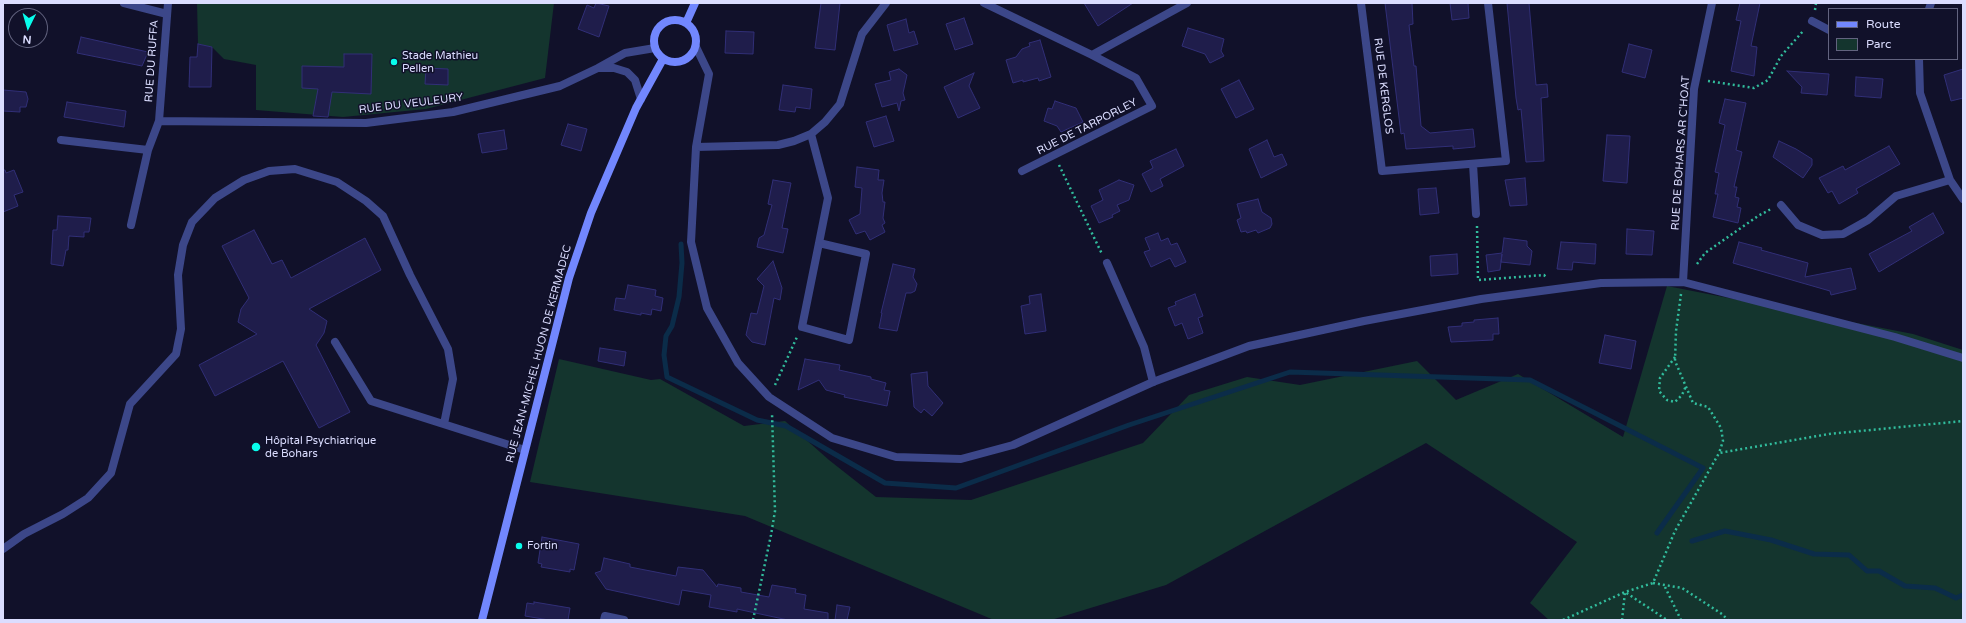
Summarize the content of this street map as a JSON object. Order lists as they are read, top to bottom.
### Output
{
  "streets": {
    "street": [
      "RUE DU RUFFA",
      "RUE DE KERGLOS",
      "RUE DU VEULEURY",
      "RUE DE TARPORLEY",
      "RUE DE BOHARS AR C'HOAT",
      "RUE JEAN-MICHEL HUON DE KERMADEC"
    ]
  },
  "crossings": [
    ["RUE DU RUFFA", "RUE DU VEULEURY"],
    ["RUE DU VEULEURY", "RUE JEAN-MICHEL HUON DE KERMADEC"]
  ],
  "places": ["Stade Mathieu Pellen", "Hôpital Psychiatrique de Bohars", "Fortin"],
  "legend": ["Route", "Parc"],
  "north": "bottom"
}
